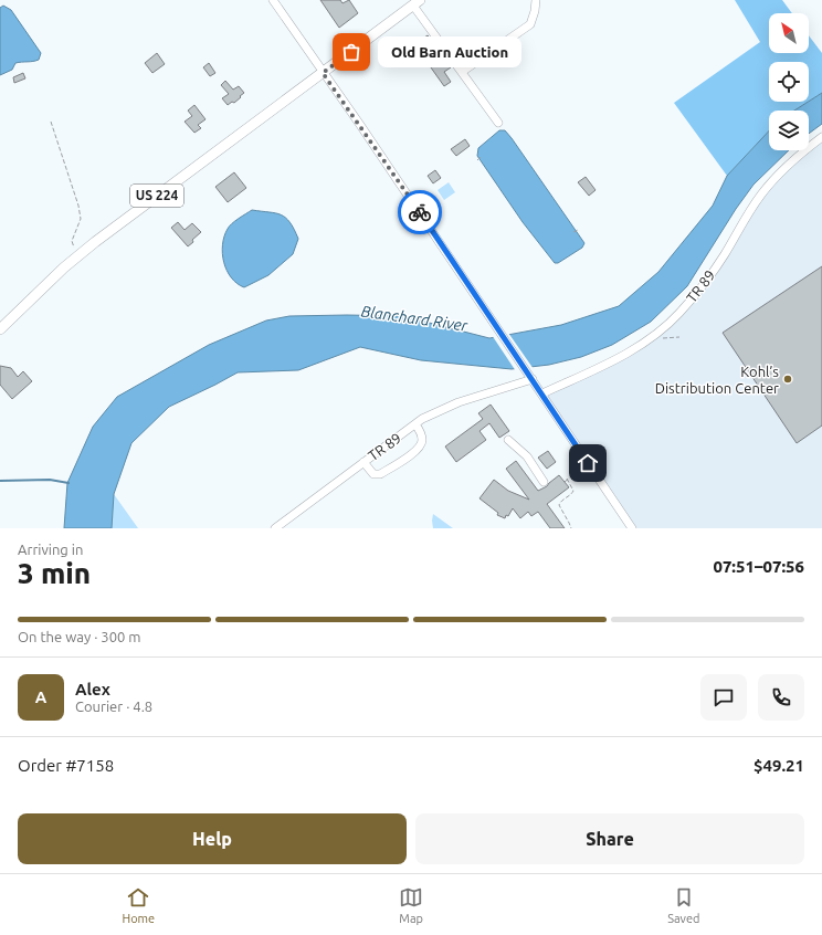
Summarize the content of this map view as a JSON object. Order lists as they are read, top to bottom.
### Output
{
  "streets": {
    "main road": ["US 224"],
    "street": ["TR 89"]
  },
  "water": ["Blanchard River"],
  "places": ["Old Barn Auction", "Kohl’s Distribution Center"],
  "north": "top left",
  "page": {
    "bubble": "Old Barn Auction",
    "heading": ["3 min", "Arriving in", "07:51–07:56"],
    "panel": [
      "Alex",
      "Courier · 4.8",
      "Order #7158",
      "$49.21"
    ],
    "bar": "On the way · 300 m",
    "round": "A",
    "buttons": ["Help", "Share"],
    "tabs": ["Home", "Map", "Saved"]
  }
}
